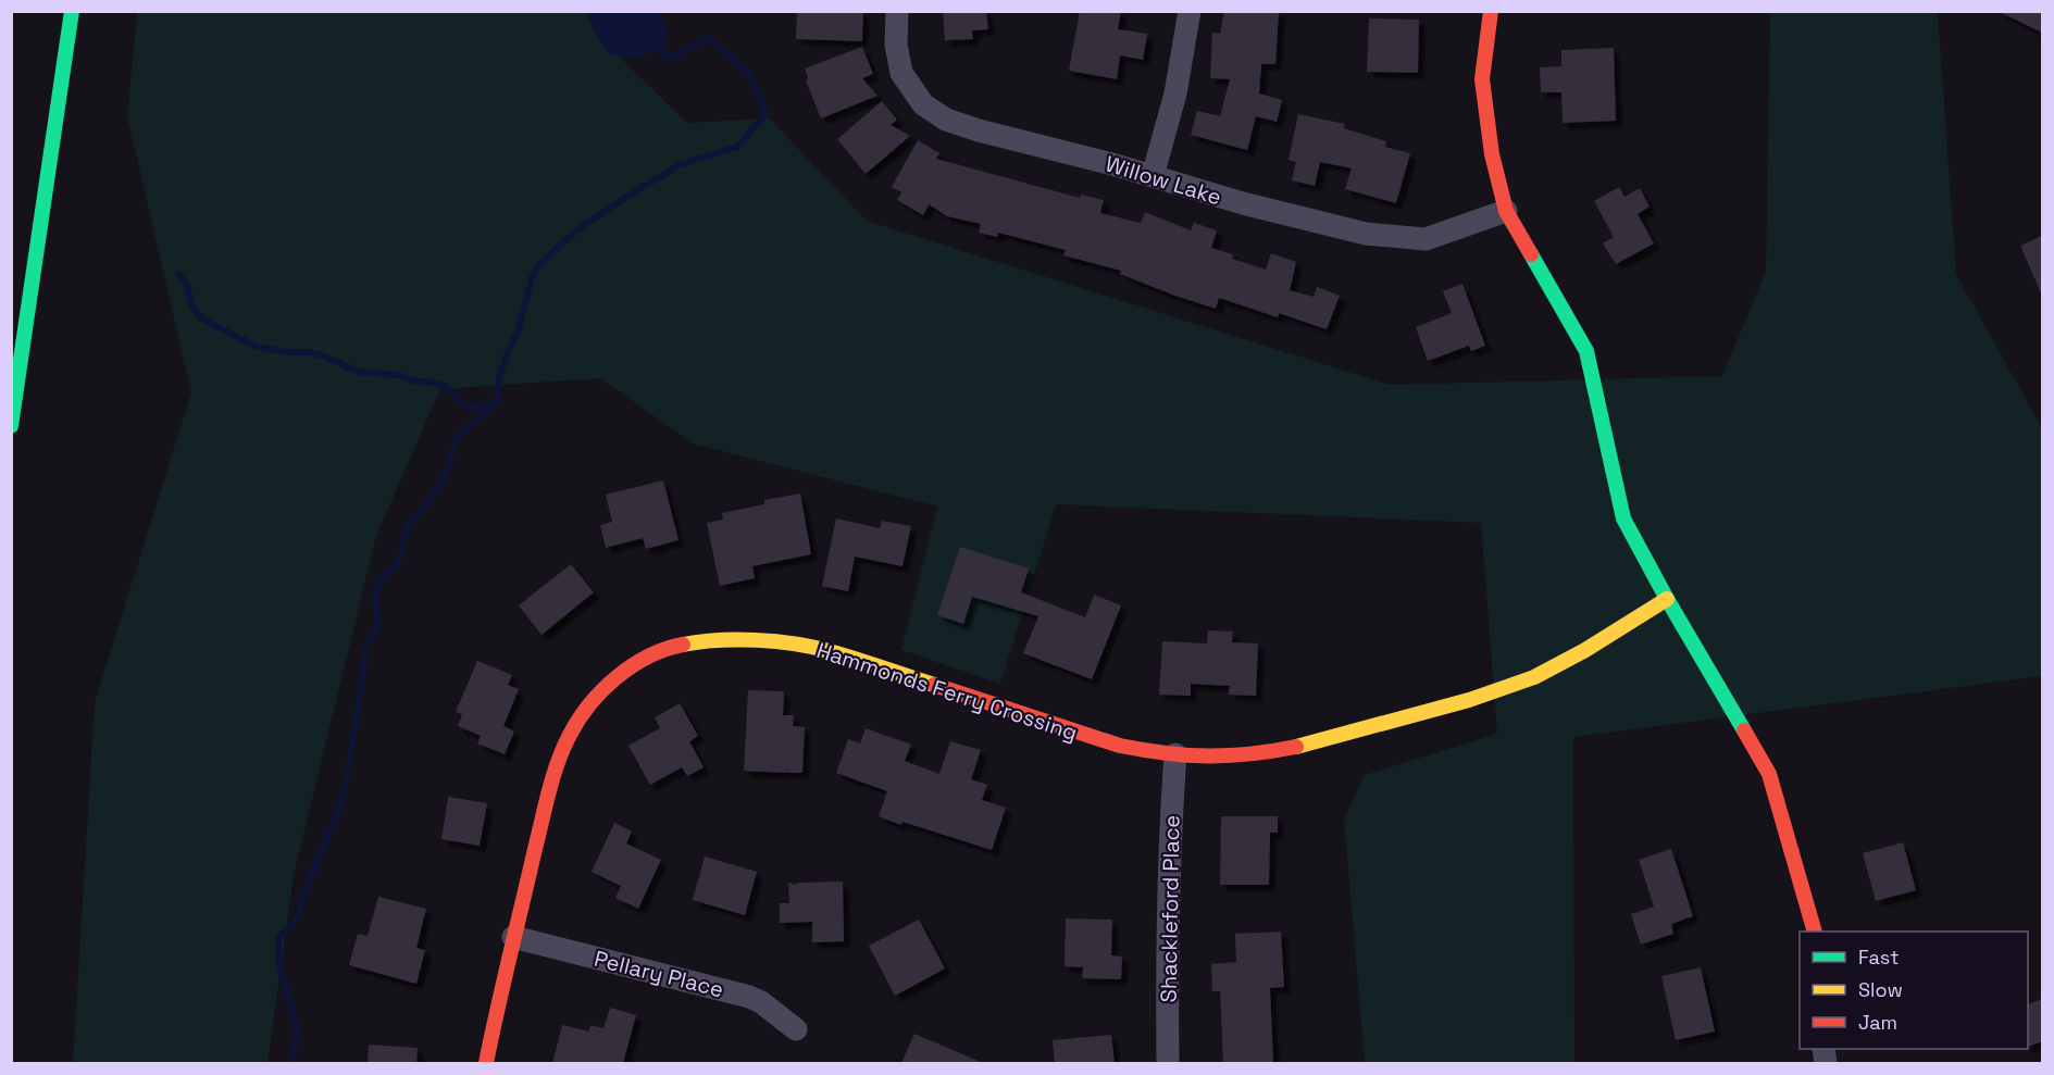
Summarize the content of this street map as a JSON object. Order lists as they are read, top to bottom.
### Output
{
  "streets": {
    "street": [
      "Willow Lake",
      "Hammonds Ferry Crossing",
      "Shackleford Place",
      "Pellary Place"
    ]
  },
  "crossings": [
    ["Hammonds Ferry Crossing", "Shackleford Place"],
    ["Hammonds Ferry Crossing", "Pellary Place"]
  ],
  "legend": ["Fast", "Slow", "Jam"]
}
